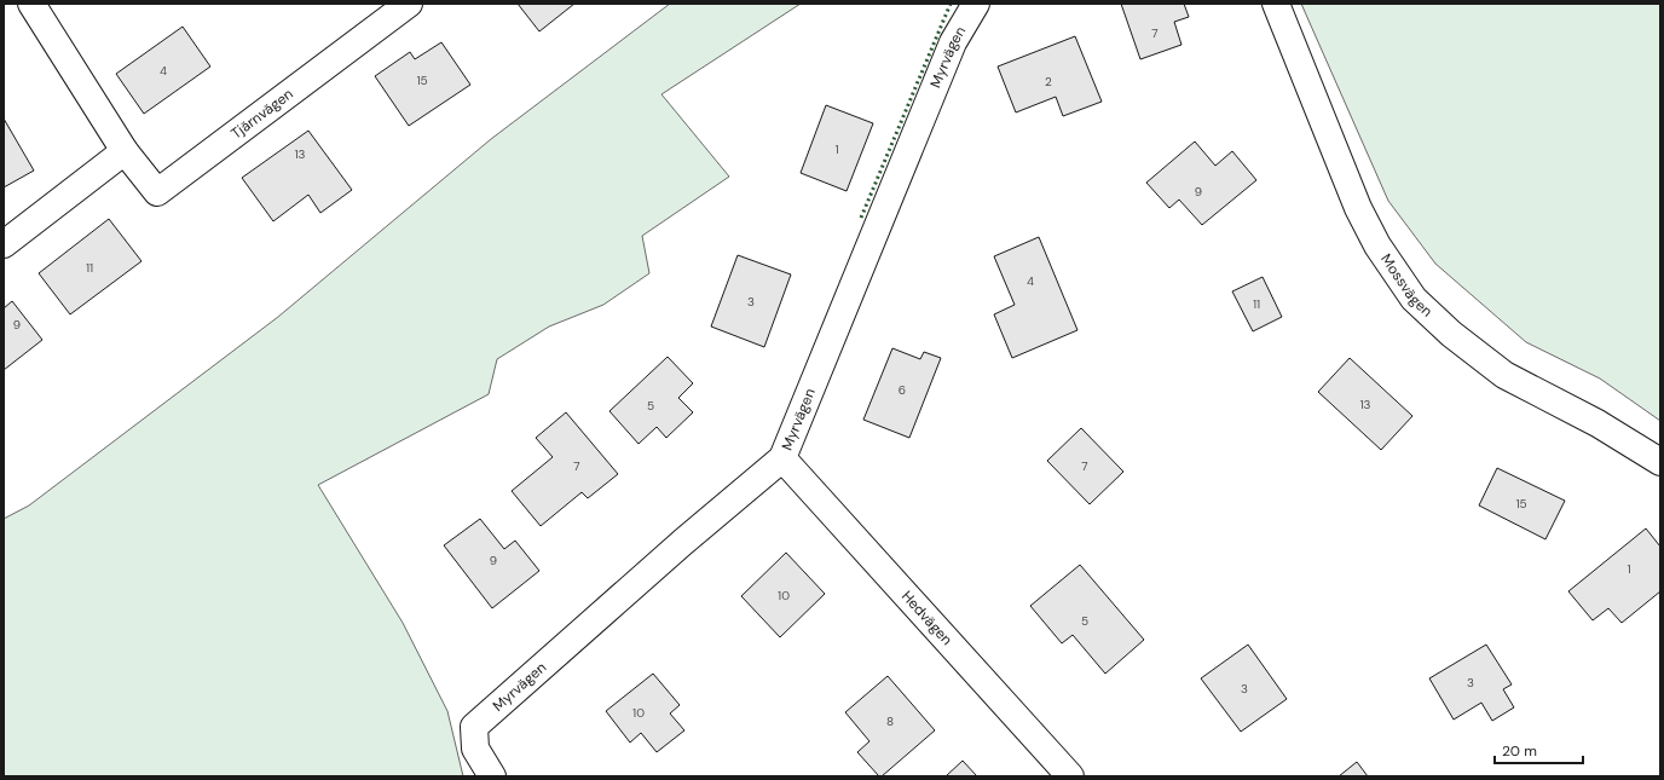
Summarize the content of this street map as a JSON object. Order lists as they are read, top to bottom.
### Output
{
  "streets": {
    "street": [
      "Myrvägen",
      "Tjärnvägen",
      "Mossvägen",
      "Hedvägen"
    ]
  },
  "crossings": [
    ["Myrvägen", "Hedvägen"]
  ],
  "house_numbers": [
    "7",
    "4",
    "15",
    "2",
    "1",
    "13",
    "9",
    "11",
    "4",
    "3",
    "11",
    "9",
    "6",
    "13",
    "5",
    "7",
    "7",
    "15",
    "9",
    "1",
    "10",
    "5",
    "3",
    "3",
    "10",
    "8"
  ],
  "scale_bar": "20 m"
}
